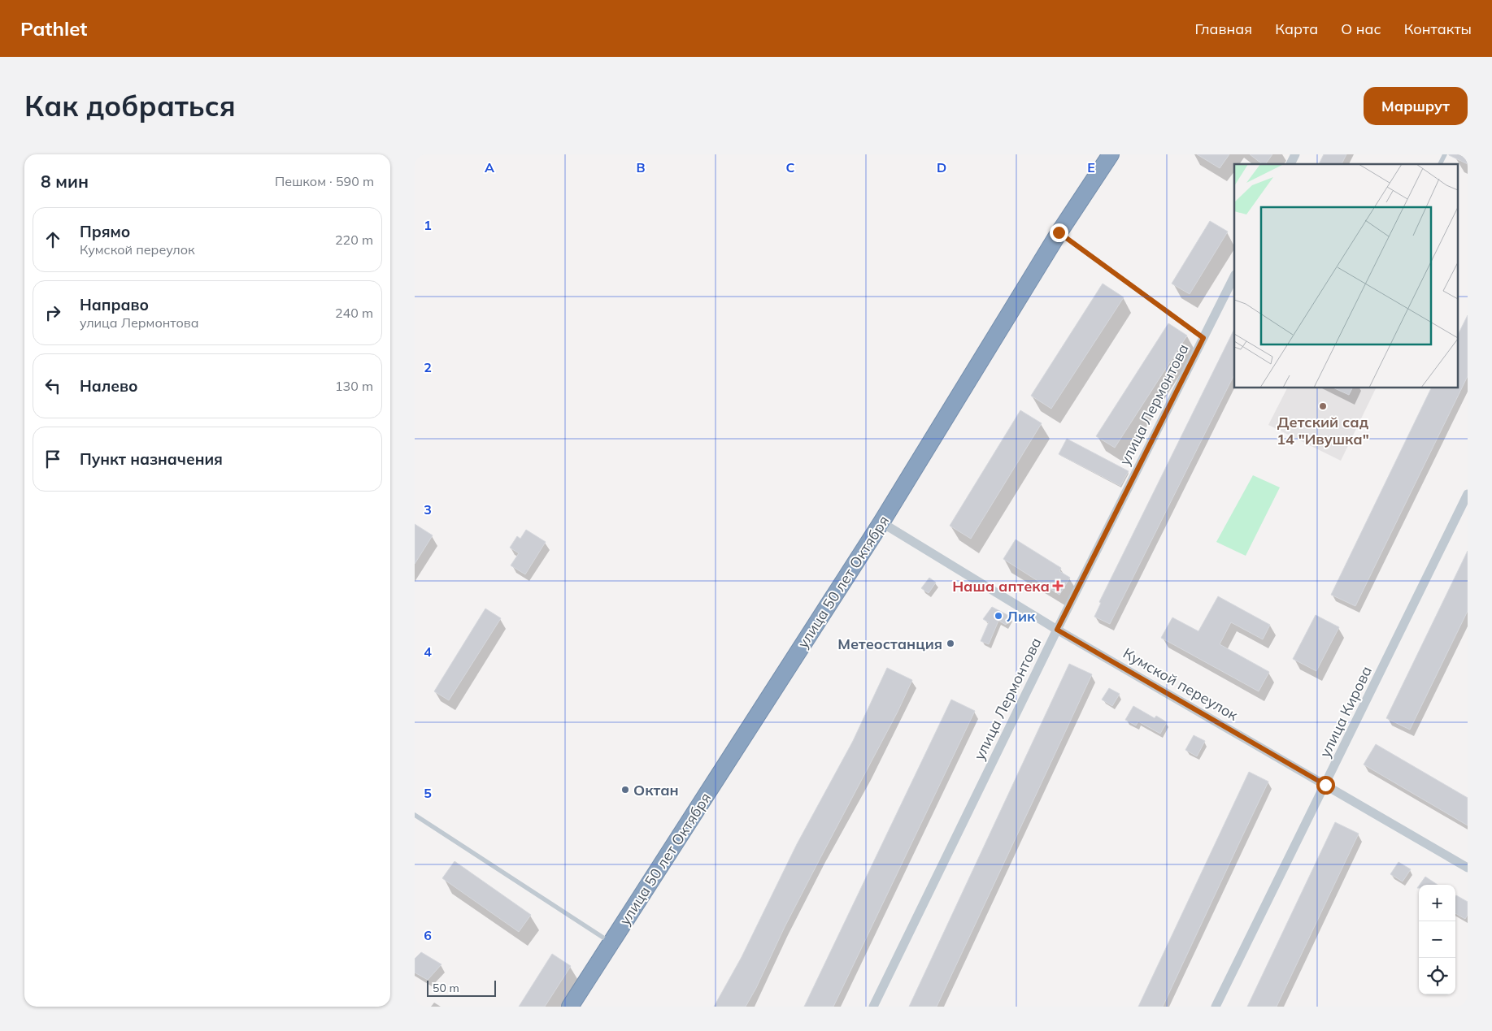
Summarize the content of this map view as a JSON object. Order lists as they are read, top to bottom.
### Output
{
  "streets": {
    "highway": ["улица 50 лет Октября"],
    "street": ["улица Лермонтова", "Кумской переулок", "улица Кирова"]
  },
  "crossings": [
    ["улица Лермонтова", "Кумской переулок"],
    ["улица 50 лет Октября", "Кумской переулок"],
    ["Кумской переулок", "улица Кирова"]
  ],
  "places": {
    "other": [
      "Детский сад 14 \"Ивушка\"",
      "Лик",
      "Метеостанция",
      "Октан"
    ],
    "health": ["Наша аптека"]
  },
  "scale_bar": "50 m",
  "page": {
    "header": "Pathlet",
    "nav": [
      "Главная",
      "Карта",
      "О нас",
      "Контакты"
    ],
    "buttons": "Маршрут",
    "title": "Как добраться",
    "heading": ["8 мин", "Пешком · 590 m"],
    "list": [
      ["Прямо", "Кумской переулок", "220 m"],
      ["Направо", "улица Лермонтова", "240 m"],
      ["Налево", "130 m"],
      "Пункт назначения"
    ],
    "map_buttons": ["+", "−"],
    "scale": "50 m"
  },
  "grid": {
    "columns": [
      "A",
      "B",
      "C",
      "D",
      "E"
    ],
    "rows": [
      "1",
      "2",
      "3",
      "4",
      "5",
      "6"
    ]
  }
}
